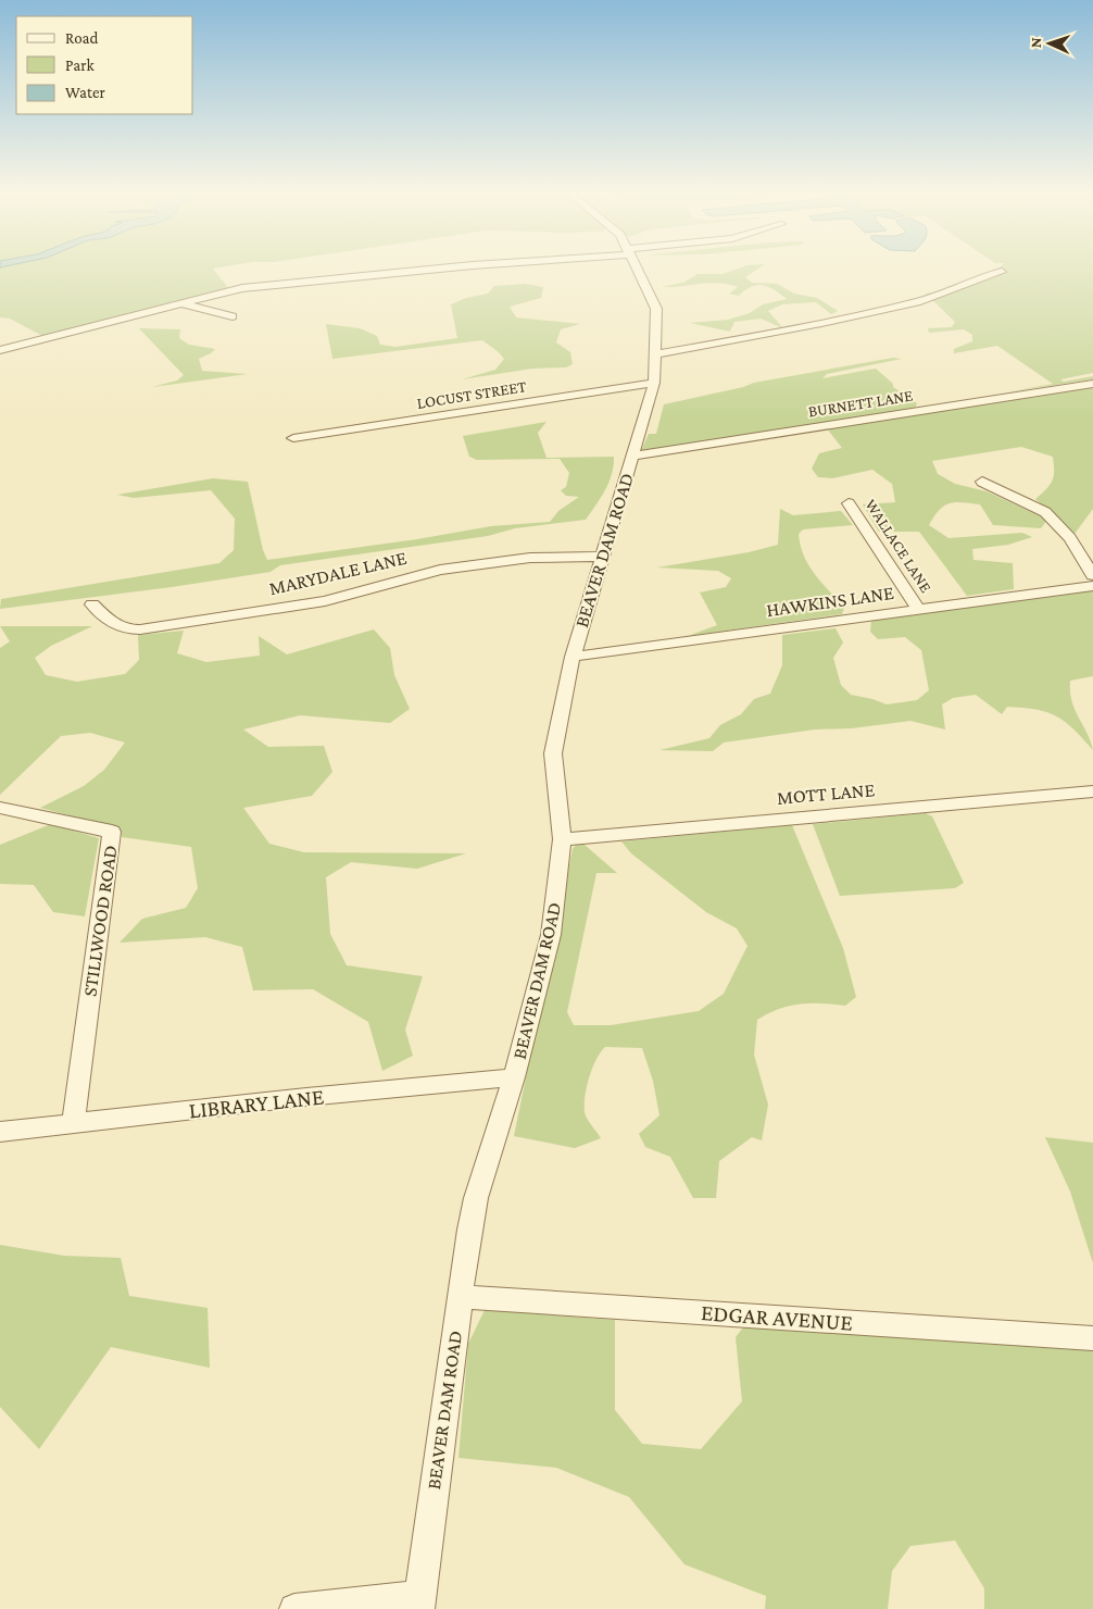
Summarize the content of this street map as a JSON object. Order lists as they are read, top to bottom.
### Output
{
  "streets": {
    "street": [
      "LOCUST STREET",
      "BURNETT LANE",
      "WALLACE LANE",
      "BEAVER DAM ROAD",
      "MARYDALE LANE",
      "HAWKINS LANE",
      "MOTT LANE",
      "STILLWOOD ROAD",
      "LIBRARY LANE",
      "EDGAR AVENUE"
    ]
  },
  "crossings": [
    ["LOCUST STREET", "BEAVER DAM ROAD"],
    ["BURNETT LANE", "BEAVER DAM ROAD"],
    ["WALLACE LANE", "HAWKINS LANE"],
    ["BEAVER DAM ROAD", "MARYDALE LANE"],
    ["BEAVER DAM ROAD", "HAWKINS LANE"],
    ["BEAVER DAM ROAD", "MOTT LANE"],
    ["BEAVER DAM ROAD", "LIBRARY LANE"],
    ["BEAVER DAM ROAD", "EDGAR AVENUE"],
    ["STILLWOOD ROAD", "LIBRARY LANE"]
  ],
  "legend": ["Road", "Park", "Water"],
  "north": "left"
}
